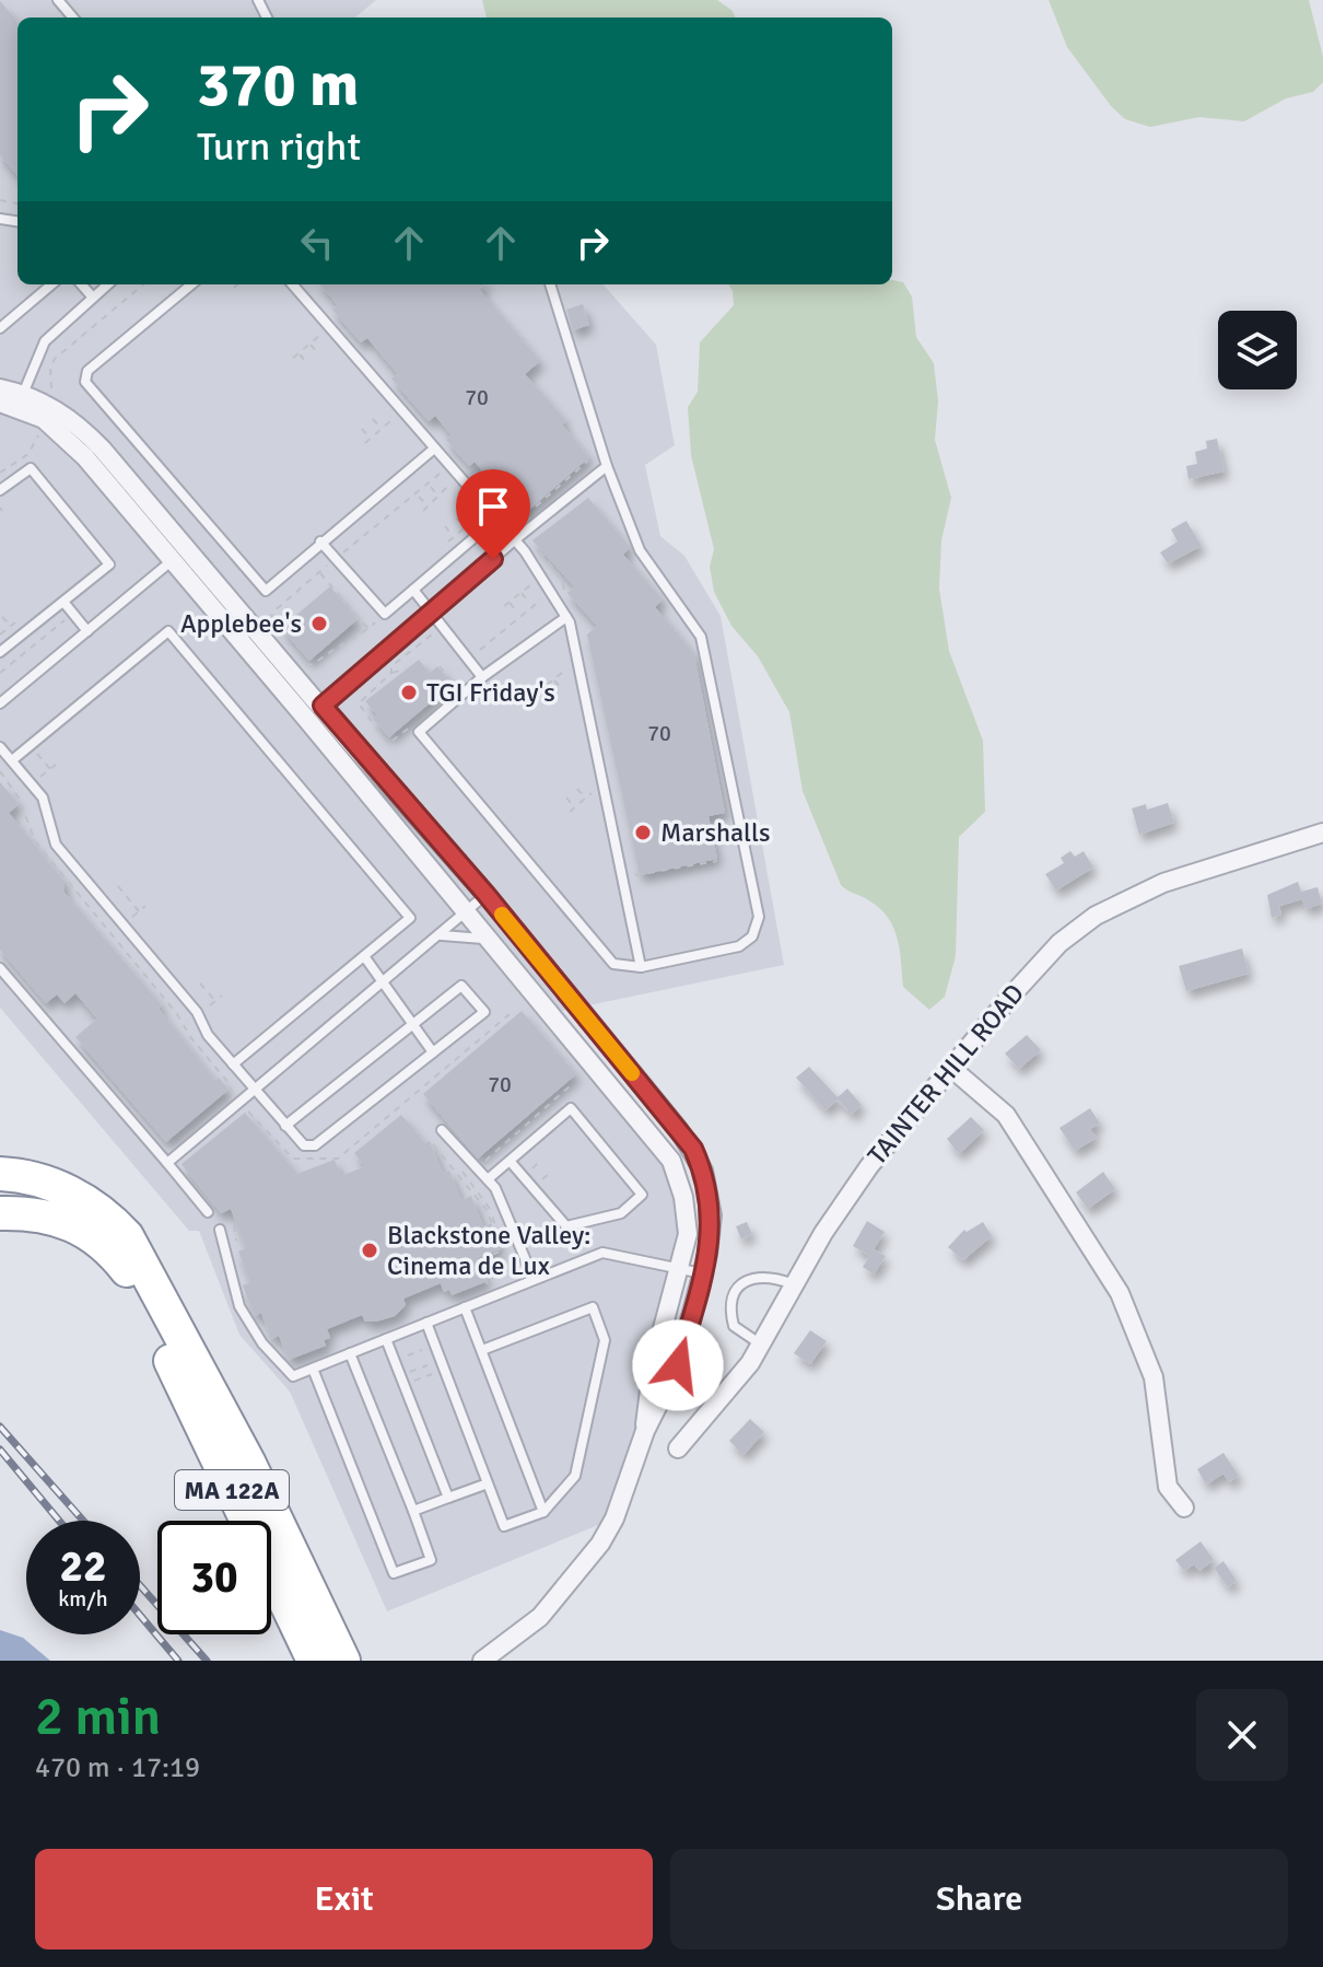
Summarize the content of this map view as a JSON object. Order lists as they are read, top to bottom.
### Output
{
  "streets": {
    "highway": ["MA 122A"],
    "street": ["TAINTER HILL ROAD"]
  },
  "places": [
    "Applebee's",
    "TGI Friday's",
    "Marshalls",
    "Blackstone Valley: Cinema de Lux"
  ],
  "house_numbers": ["70", "70", "70"],
  "page": {
    "turn": ["370 m", "Turn right"],
    "speed": "22 km/h",
    "limit": "30",
    "heading": ["2 min", "470 m · 17:19"],
    "buttons": ["Exit", "Share"]
  }
}
